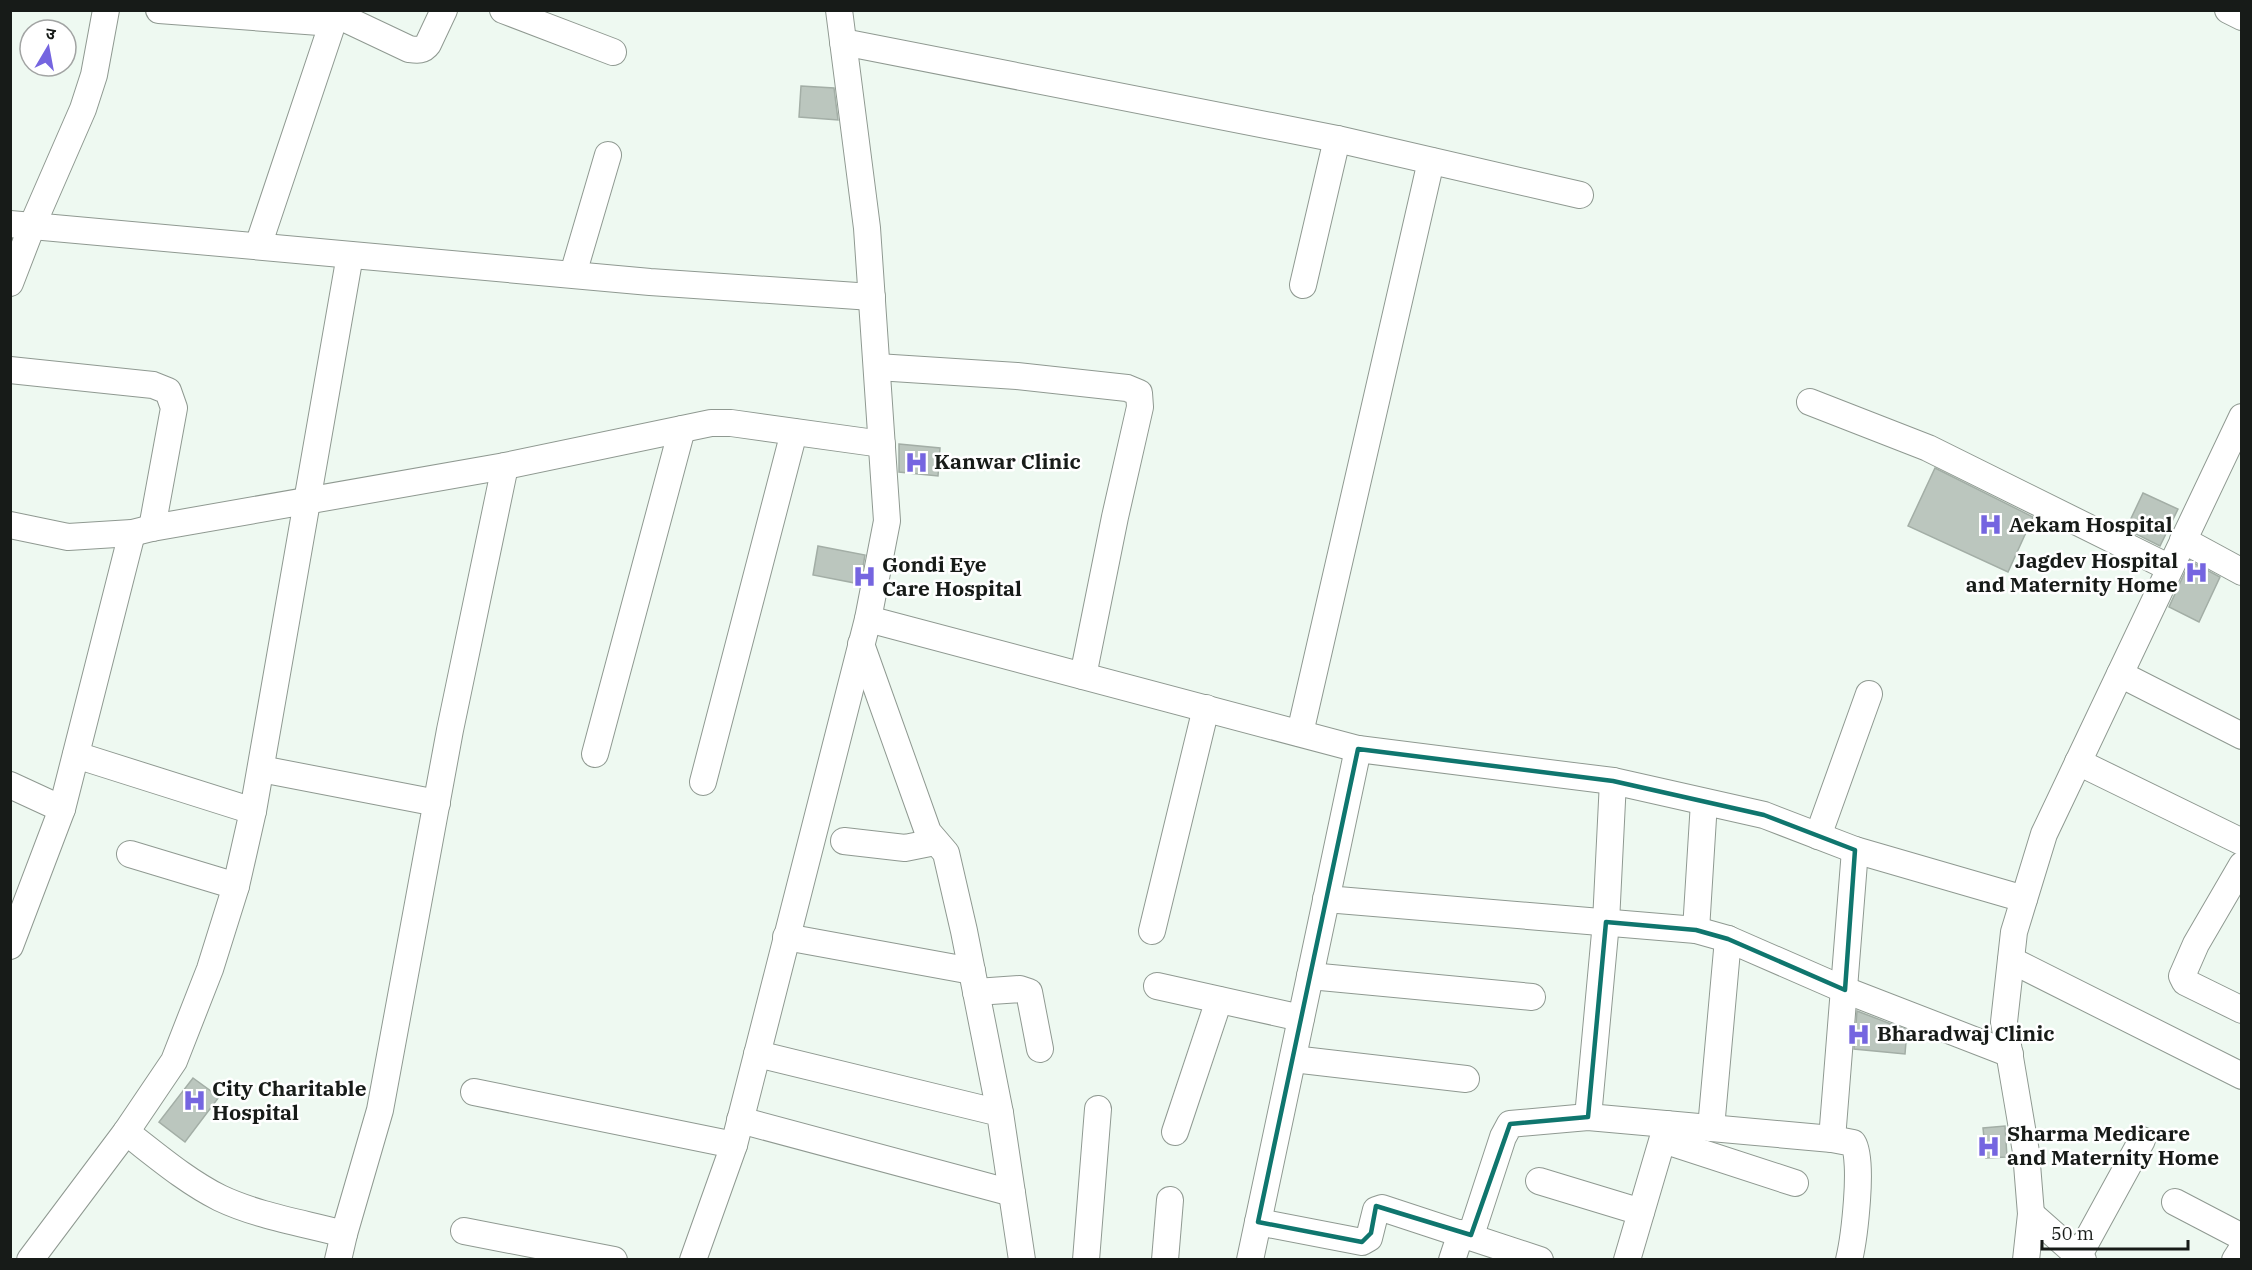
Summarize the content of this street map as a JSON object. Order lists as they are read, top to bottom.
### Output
{
  "places": {
    "hospital": [
      "Kanwar Clinic",
      "Aekam Hospital",
      "Jagdev Hospital and Maternity Home",
      "Gondi Eye Care Hospital",
      "Bharadwaj Clinic",
      "City Charitable Hospital",
      "Sharma Medicare and Maternity Home"
    ]
  },
  "scale_bar": "50 m",
  "north": "top"
}
